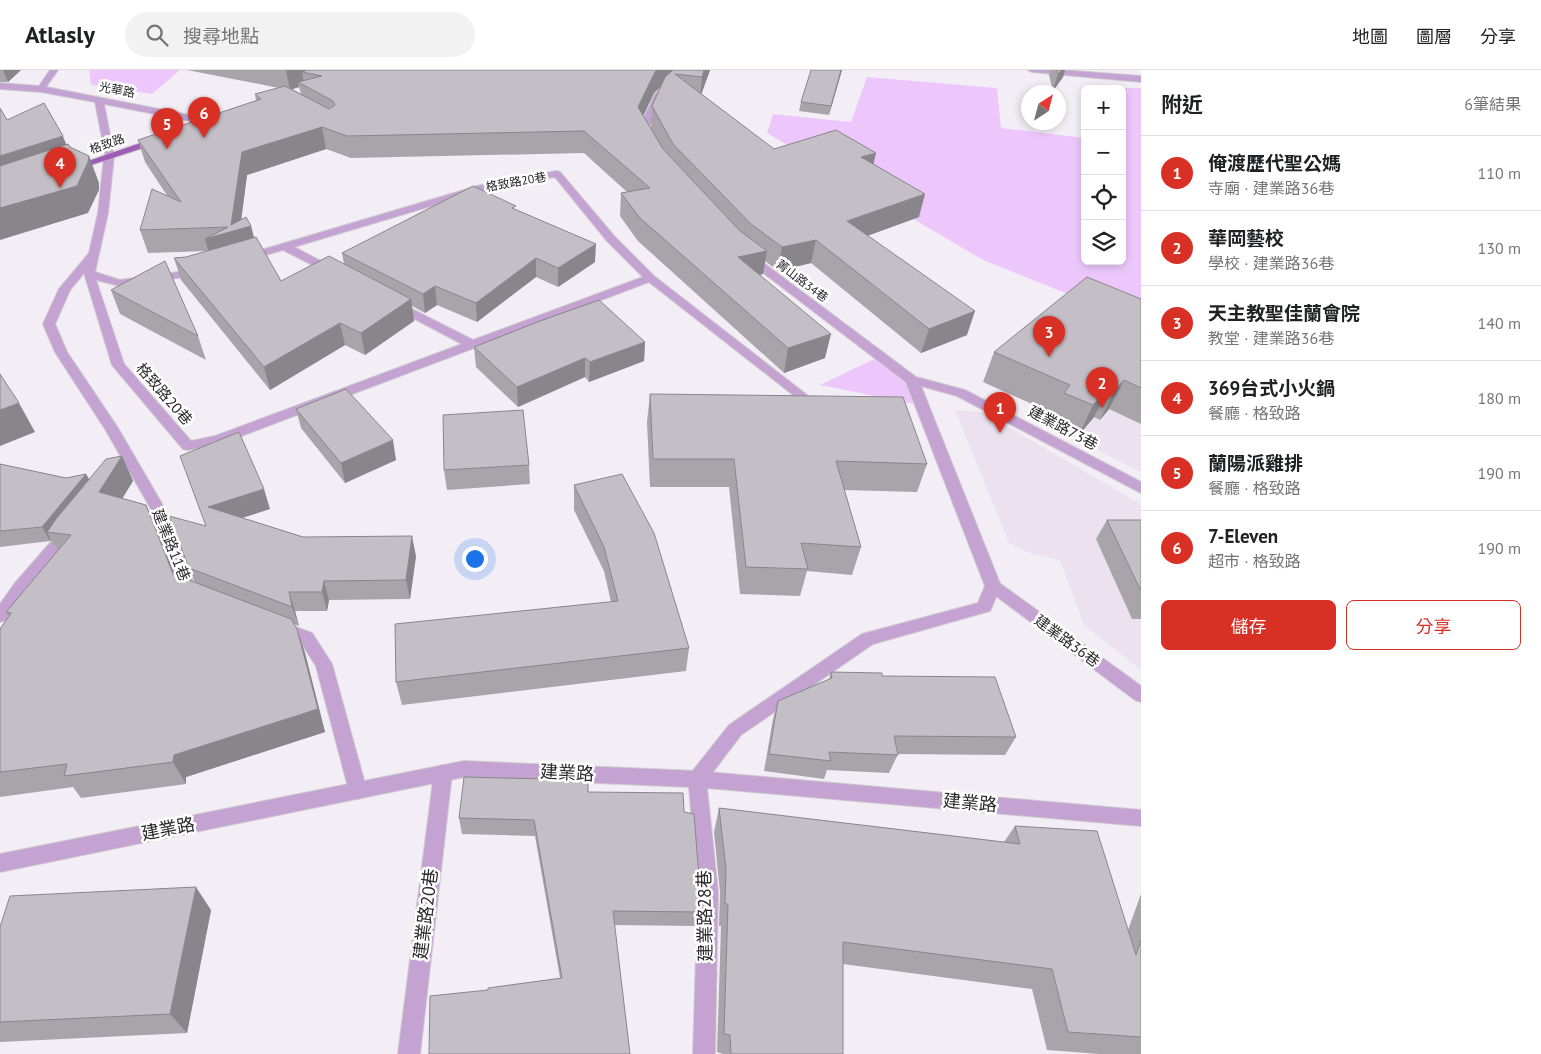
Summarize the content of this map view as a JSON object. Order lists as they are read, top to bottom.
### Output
{
  "streets": {
    "main road": ["格致路"],
    "street": [
      "光華路",
      "格致路20巷",
      "菁山路34巷",
      "建業路73巷",
      "建業路11巷",
      "建業路36巷",
      "建業路",
      "建業路20巷",
      "建業路28巷"
    ]
  },
  "crossings": [
    ["菁山路34巷", "建業路73巷"],
    ["建業路", "建業路20巷"],
    ["建業路", "建業路28巷"]
  ],
  "north": "top right",
  "page": {
    "header": "Atlasly",
    "search": "搜尋地點",
    "nav": ["地圖", "圖層", "分享"],
    "heading": ["附近", "6筆結果"],
    "map_buttons": ["+", "−"],
    "pins": [
      "6",
      "5",
      "4",
      "3",
      "2",
      "1"
    ],
    "list": [
      {
        "mark": "1",
        "name": "俺渡歷代聖公媽",
        "note": "寺廟 · 建業路36巷",
        "value": "110 m"
      },
      {
        "mark": "2",
        "name": "華岡藝校",
        "note": "學校 · 建業路36巷",
        "value": "130 m"
      },
      {
        "mark": "3",
        "name": "天主教聖佳蘭會院",
        "note": "教堂 · 建業路36巷",
        "value": "140 m"
      },
      {
        "mark": "4",
        "name": "369台式小火鍋",
        "note": "餐廳 · 格致路",
        "value": "180 m"
      },
      {
        "mark": "5",
        "name": "蘭陽派雞排",
        "note": "餐廳 · 格致路",
        "value": "190 m"
      },
      {
        "mark": "6",
        "name": "7-Eleven",
        "note": "超市 · 格致路",
        "value": "190 m"
      }
    ],
    "buttons": ["儲存", "分享"]
  }
}
